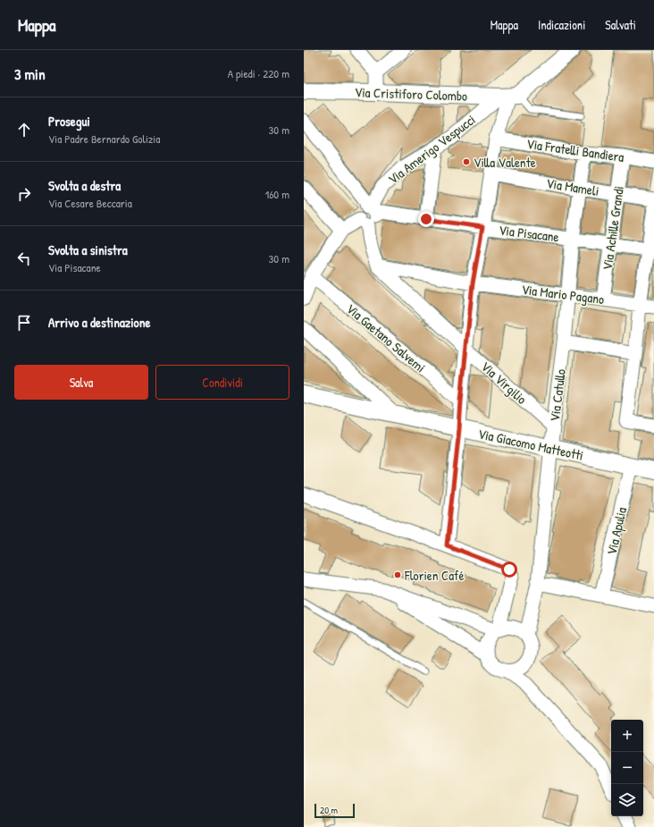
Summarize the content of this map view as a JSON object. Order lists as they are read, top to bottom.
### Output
{
  "streets": {
    "street": [
      "Via Cristiforo Colombo",
      "Via Amerigo Vespucci",
      "Via Fratelli Bandiera",
      "Via Mameli",
      "Via Achille Grandi",
      "Via Pisacane",
      "Via Mario Pagano",
      "Via Gaetano Salvemi",
      "Via Virgilio",
      "Via Catullo",
      "Via Giacomo Matteotti",
      "Via Apulia"
    ]
  },
  "crossings": [
    ["Via Cristiforo Colombo", "Via Amerigo Vespucci"],
    ["Via Amerigo Vespucci", "Via Pisacane"],
    ["Via Fratelli Bandiera", "Via Achille Grandi"],
    ["Via Fratelli Bandiera", "Via Catullo"],
    ["Via Mameli", "Via Achille Grandi"],
    ["Via Mameli", "Via Catullo"],
    ["Via Achille Grandi", "Via Pisacane"],
    ["Via Achille Grandi", "Via Mario Pagano"],
    ["Via Pisacane", "Via Catullo"],
    ["Via Mario Pagano", "Via Virgilio"],
    ["Via Mario Pagano", "Via Catullo"],
    ["Via Virgilio", "Via Catullo"],
    ["Via Catullo", "Via Giacomo Matteotti"],
    ["Via Giacomo Matteotti", "Via Apulia"]
  ],
  "places": ["Villa Valente", "Florien Café"],
  "scale_bar": "20 m",
  "page": {
    "header": "Mappa",
    "nav": ["Mappa", "Indicazioni", "Salvati"],
    "heading": ["3 min", "A piedi · 220 m"],
    "list": [
      ["Prosegui", "Via Padre Bernardo Golizia", "30 m"],
      ["Svolta a destra", "Via Cesare Beccaria", "160 m"],
      ["Svolta a sinistra", "Via Pisacane", "30 m"],
      "Arrivo a destinazione"
    ],
    "buttons": ["Salva", "Condividi"],
    "map_buttons": ["+", "−"],
    "scale": "20 m"
  }
}
